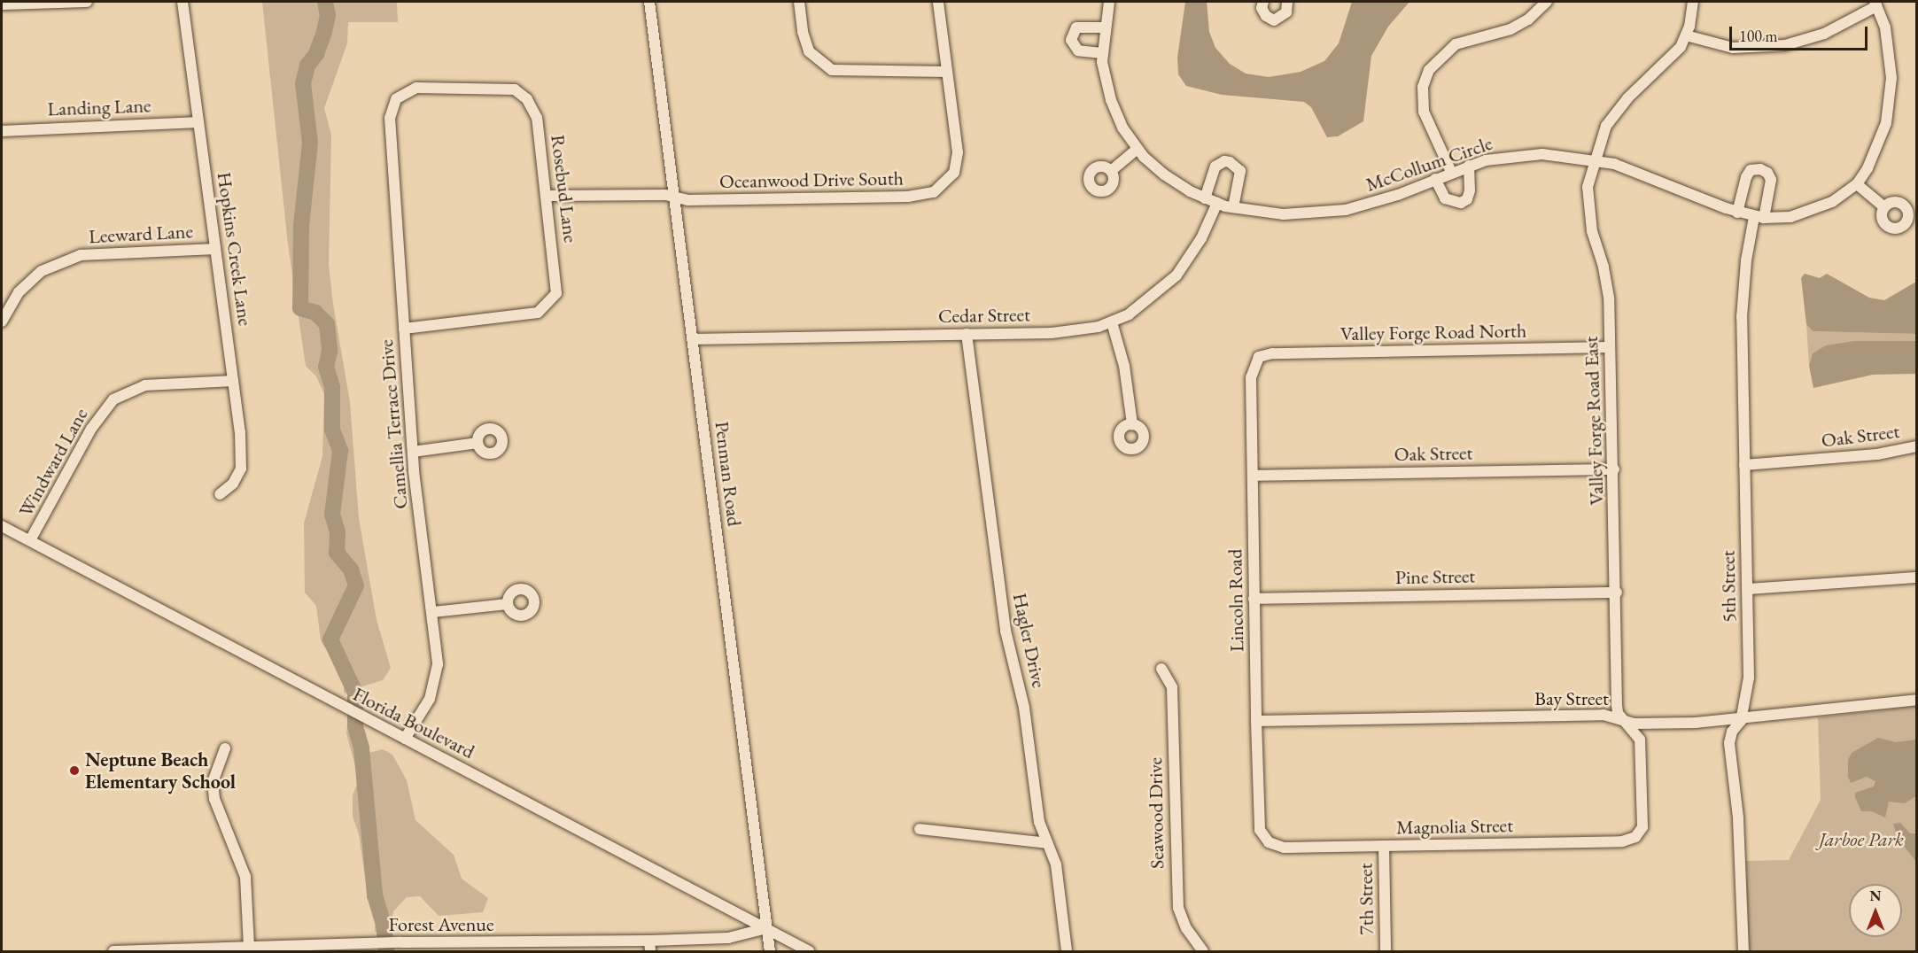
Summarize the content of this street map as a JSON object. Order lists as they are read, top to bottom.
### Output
{
  "streets": {
    "street": [
      "Landing Lane",
      "McCollum Circle",
      "Oceanwood Drive South",
      "Rosebud Lane",
      "Leeward Lane",
      "Hopkins Creek Lane",
      "Cedar Street",
      "Valley Forge Road North",
      "Valley Forge Road East",
      "Camellia Terrace Drive",
      "Oak Street",
      "Windward Lane",
      "Penman Road",
      "Pine Street",
      "5th Street",
      "Lincoln Road",
      "Hagler Drive",
      "Bay Street",
      "Florida Boulevard",
      "Seawood Drive",
      "Magnolia Street",
      "7th Street",
      "Forest Avenue"
    ]
  },
  "crossings": [
    ["Landing Lane", "Hopkins Creek Lane"],
    ["McCollum Circle", "Cedar Street"],
    ["McCollum Circle", "Valley Forge Road East"],
    ["McCollum Circle", "5th Street"],
    ["Oceanwood Drive South", "Rosebud Lane"],
    ["Oceanwood Drive South", "Penman Road"],
    ["Rosebud Lane", "Camellia Terrace Drive"],
    ["Leeward Lane", "Hopkins Creek Lane"],
    ["Hopkins Creek Lane", "Windward Lane"],
    ["Cedar Street", "Penman Road"],
    ["Cedar Street", "Hagler Drive"],
    ["Valley Forge Road North", "Valley Forge Road East"],
    ["Valley Forge Road North", "Lincoln Road"],
    ["Valley Forge Road East", "Oak Street"],
    ["Valley Forge Road East", "Pine Street"],
    ["Valley Forge Road East", "Bay Street"],
    ["Valley Forge Road East", "Magnolia Street"],
    ["Camellia Terrace Drive", "Florida Boulevard"],
    ["Oak Street", "5th Street"],
    ["Oak Street", "Lincoln Road"],
    ["Windward Lane", "Florida Boulevard"],
    ["Penman Road", "Florida Boulevard"],
    ["Penman Road", "Forest Avenue"],
    ["Pine Street", "Lincoln Road"],
    ["5th Street", "Bay Street"],
    ["Lincoln Road", "Bay Street"],
    ["Lincoln Road", "Magnolia Street"],
    ["Florida Boulevard", "Forest Avenue"],
    ["Magnolia Street", "7th Street"]
  ],
  "parks": ["Jarboe Park"],
  "places": ["Neptune Beach Elementary School"],
  "scale_bar": "100 m",
  "north": "top"
}
